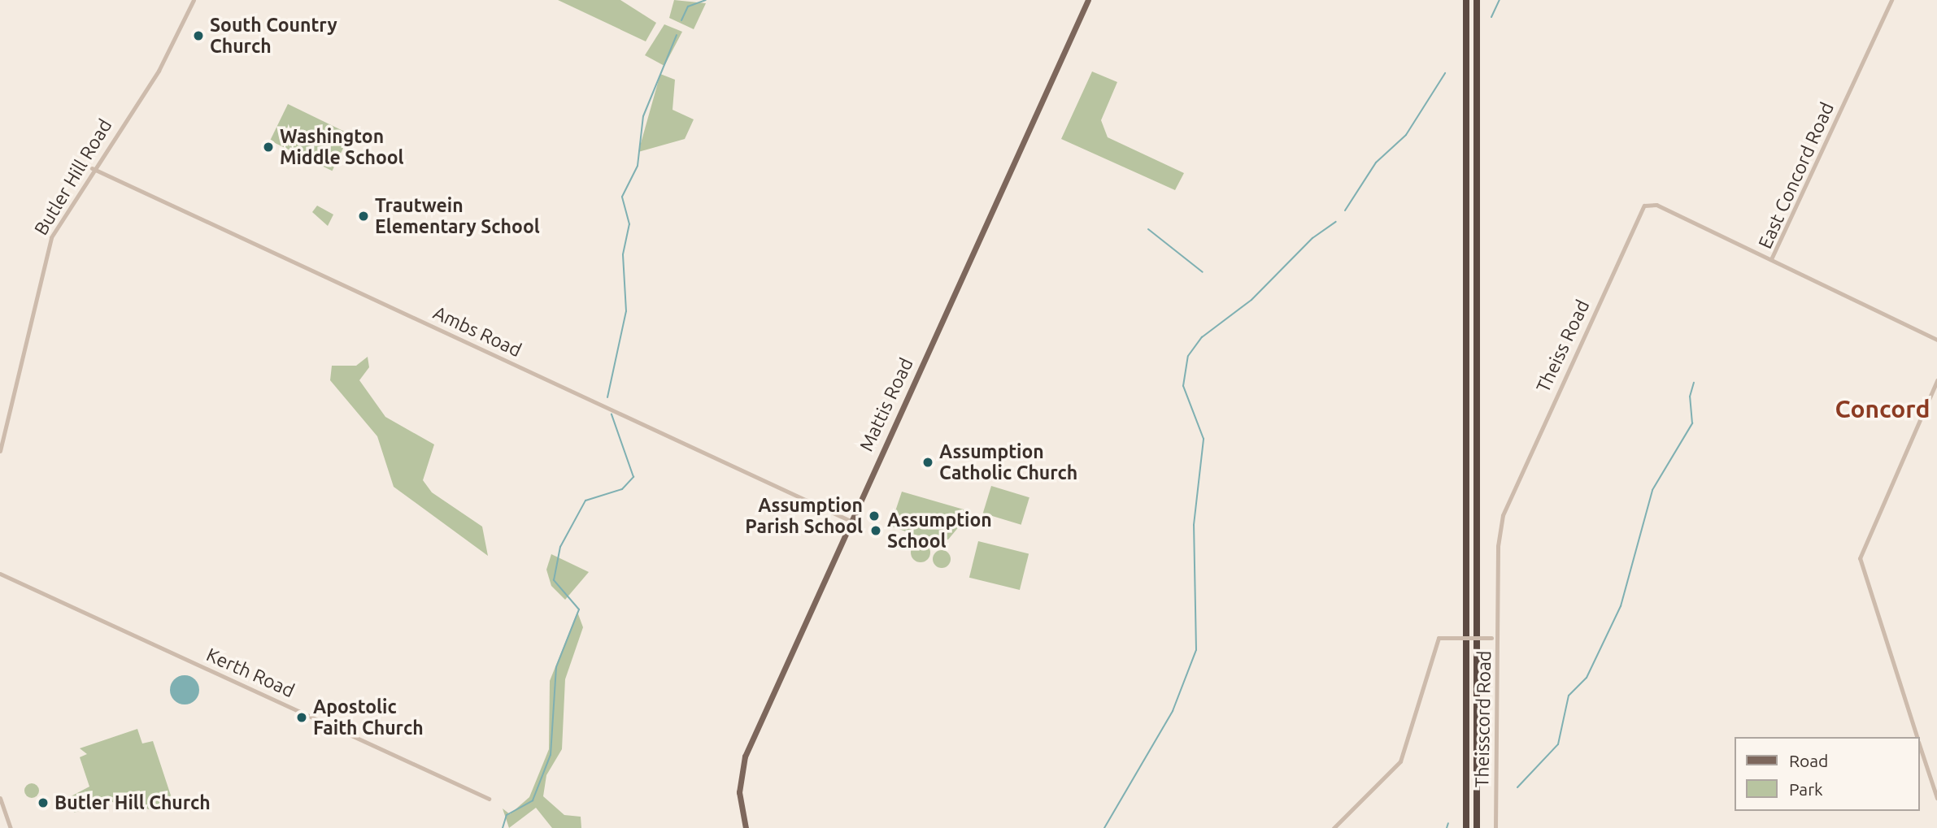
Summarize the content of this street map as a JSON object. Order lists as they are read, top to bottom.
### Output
{
  "streets": {
    "main road": ["Mattis Road"],
    "street": [
      "East Concord Road",
      "Butler Hill Road",
      "Ambs Road",
      "Theiss Road",
      "Kerth Road",
      "Theisscord Road"
    ]
  },
  "crossings": [
    ["East Concord Road", "Theiss Road"],
    ["Butler Hill Road", "Ambs Road"],
    ["Ambs Road", "Mattis Road"],
    ["Theiss Road", "Theisscord Road"]
  ],
  "districts": ["Concord"],
  "places": [
    "South Country Church",
    "Washington Middle School",
    "Trautwein Elementary School",
    "Assumption Catholic Church",
    "Assumption Parish School",
    "Assumption School",
    "Apostolic Faith Church",
    "Butler Hill Church"
  ],
  "legend": ["Road", "Park"]
}
